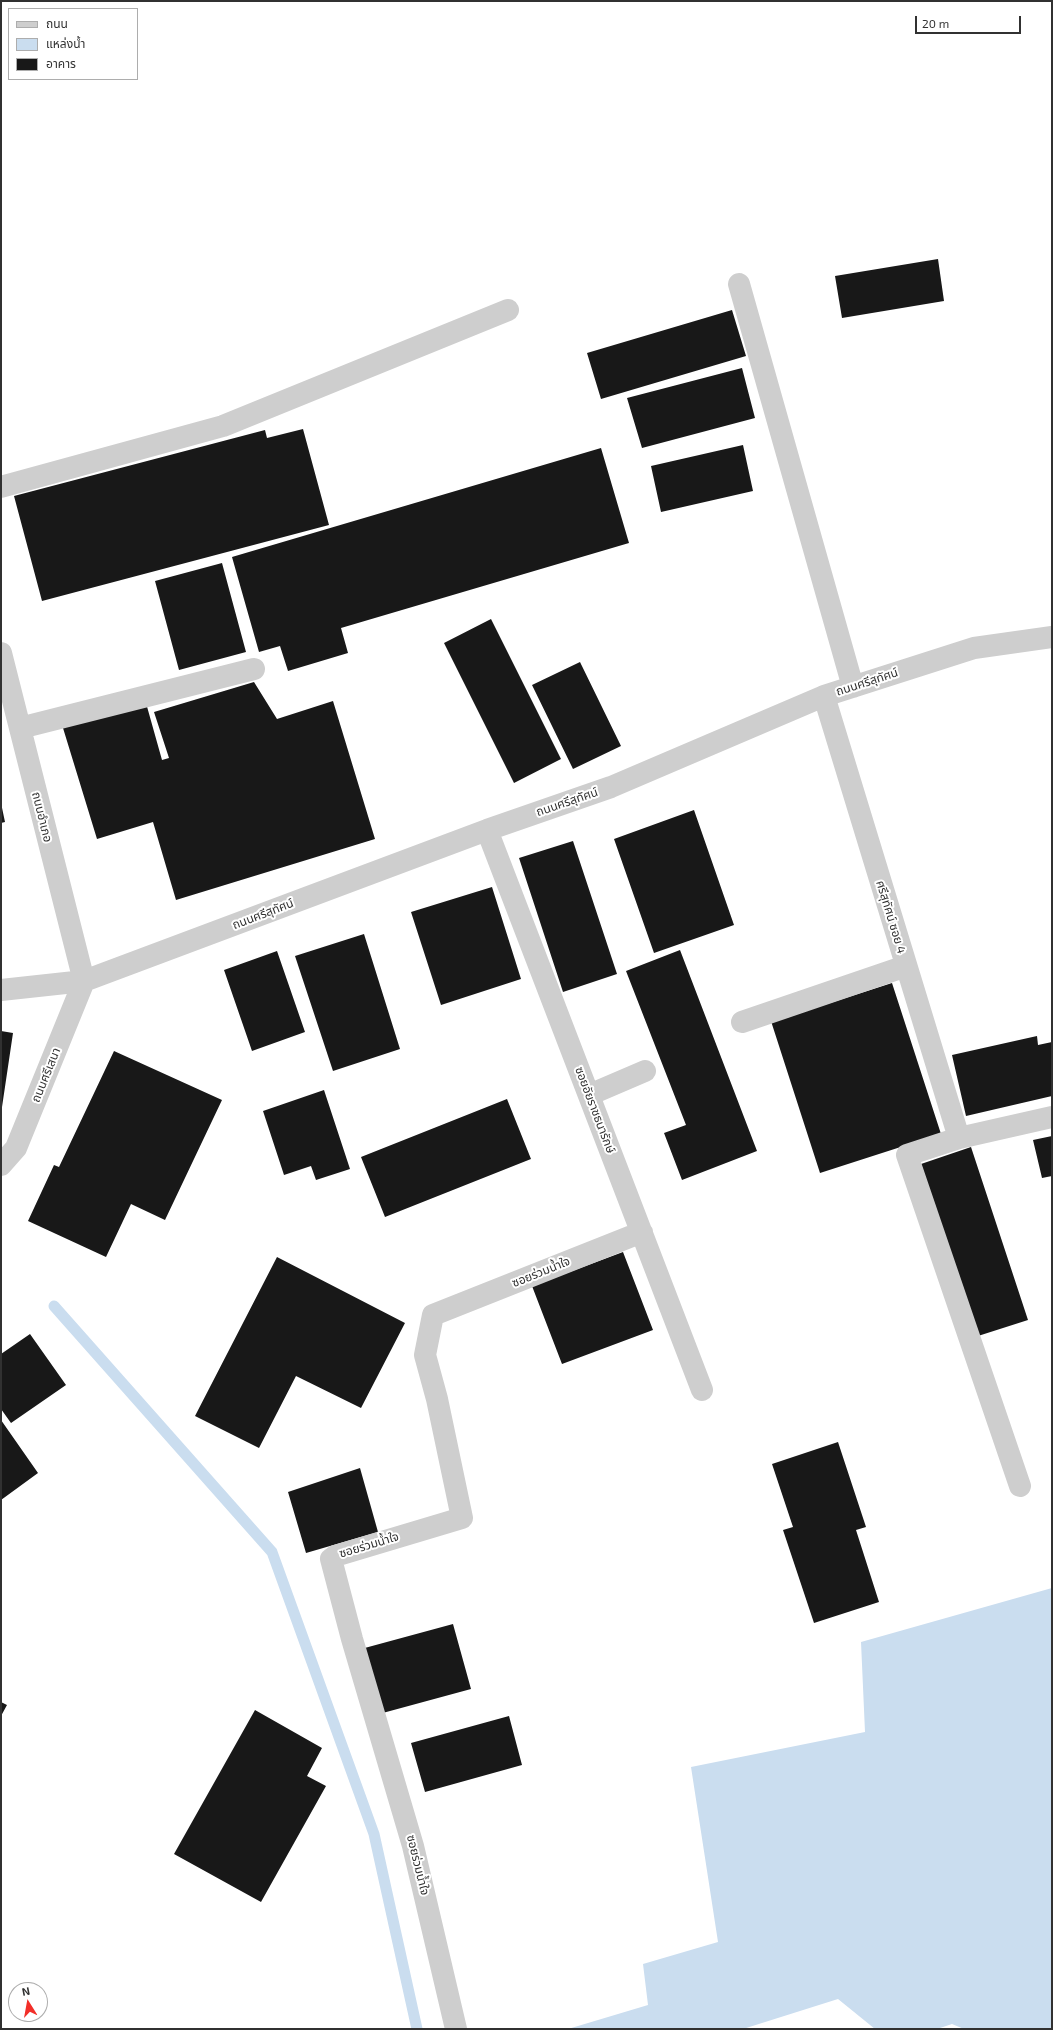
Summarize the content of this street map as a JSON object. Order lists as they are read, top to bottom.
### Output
{
  "streets": {
    "street": [
      "ถนนศรีสุทัศน์",
      "ถนนอำเภอ",
      "ศรีสุทัศน์ ซอย 4",
      "ถนนศรีเสนา",
      "ซอยอัยราชธนารักษ์",
      "ซอยร่วมน้ำใจ"
    ]
  },
  "crossings": [
    ["ถนนศรีสุทัศน์", "ถนนอำเภอ"],
    ["ถนนศรีสุทัศน์", "ศรีสุทัศน์ ซอย 4"],
    ["ถนนศรีสุทัศน์", "ถนนศรีเสนา"],
    ["ถนนศรีสุทัศน์", "ซอยอัยราชธนารักษ์"],
    ["ถนนอำเภอ", "ถนนศรีเสนา"],
    ["ซอยอัยราชธนารักษ์", "ซอยร่วมน้ำใจ"]
  ],
  "legend": ["ถนน", "แหล่งน้ำ", "อาคาร"],
  "scale_bar": "20 m",
  "north": "top"
}
